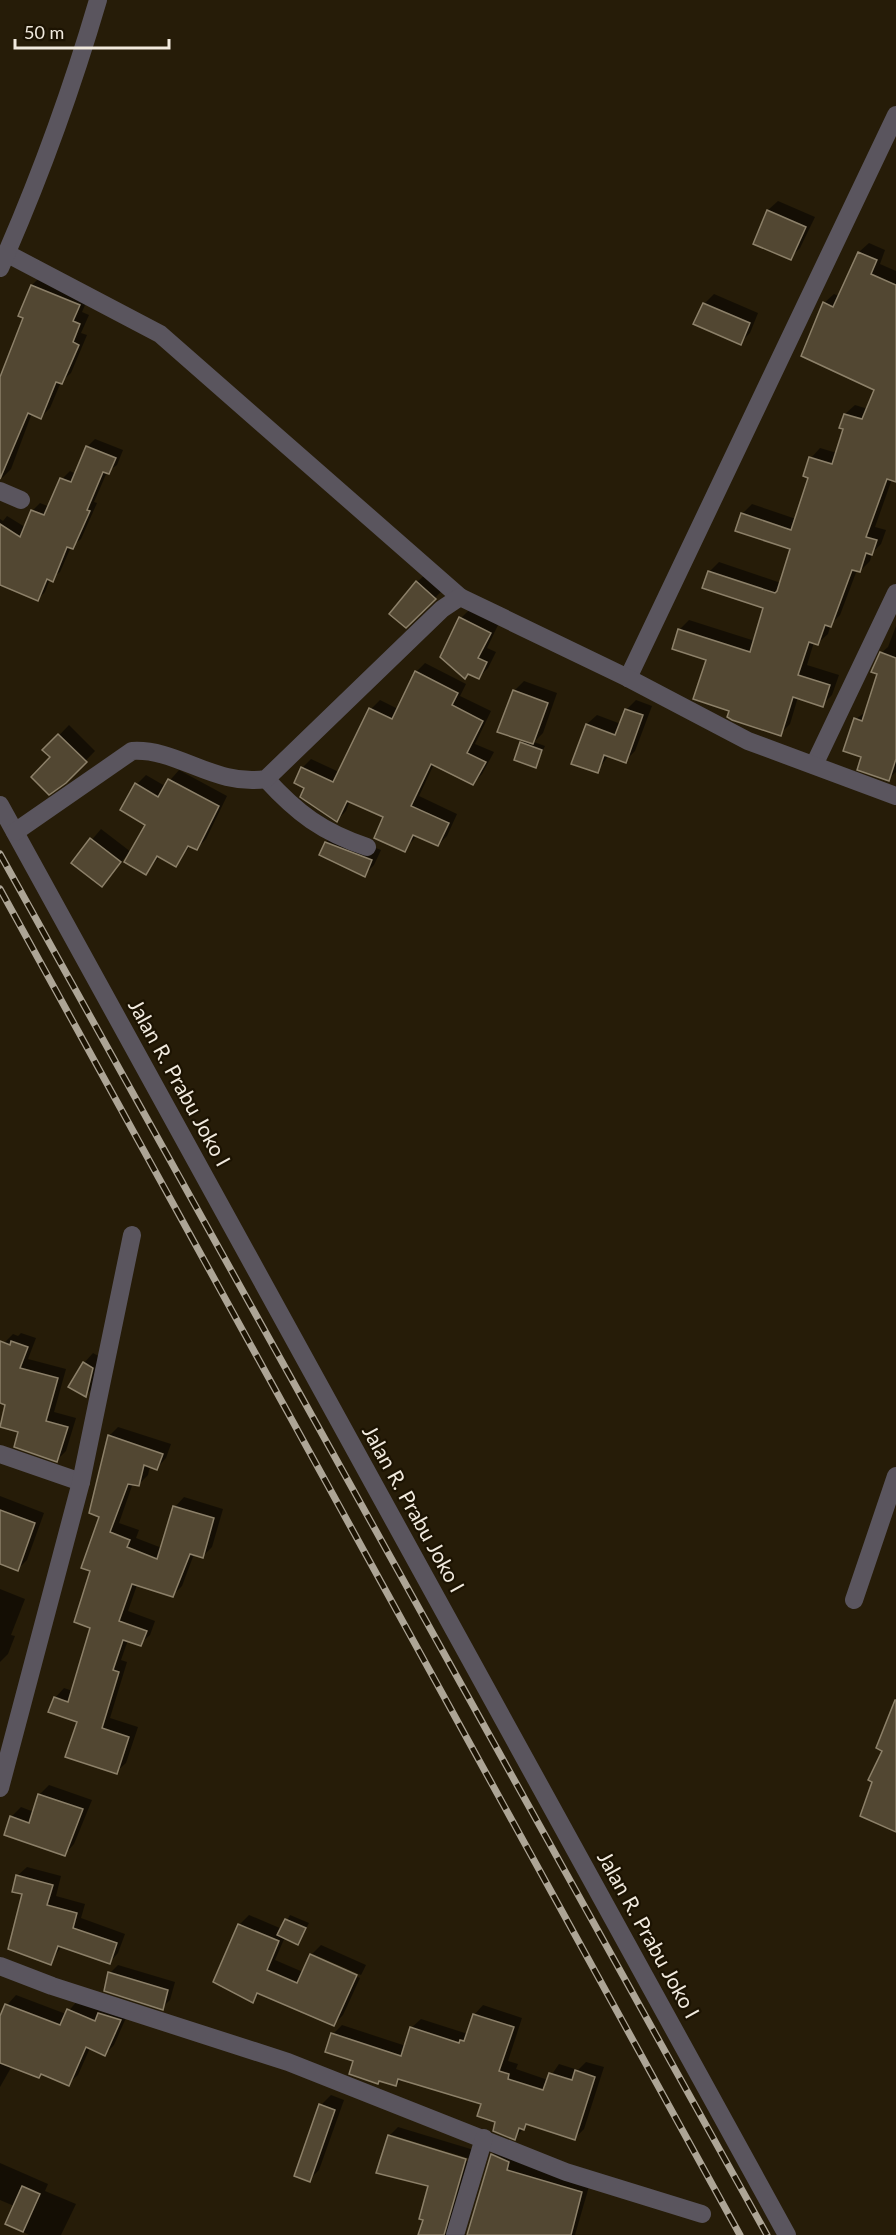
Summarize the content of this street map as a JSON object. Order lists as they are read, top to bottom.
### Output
{
  "streets": {
    "street": ["Jalan R. Prabu Joko I"]
  },
  "scale_bar": "50 m"
}
